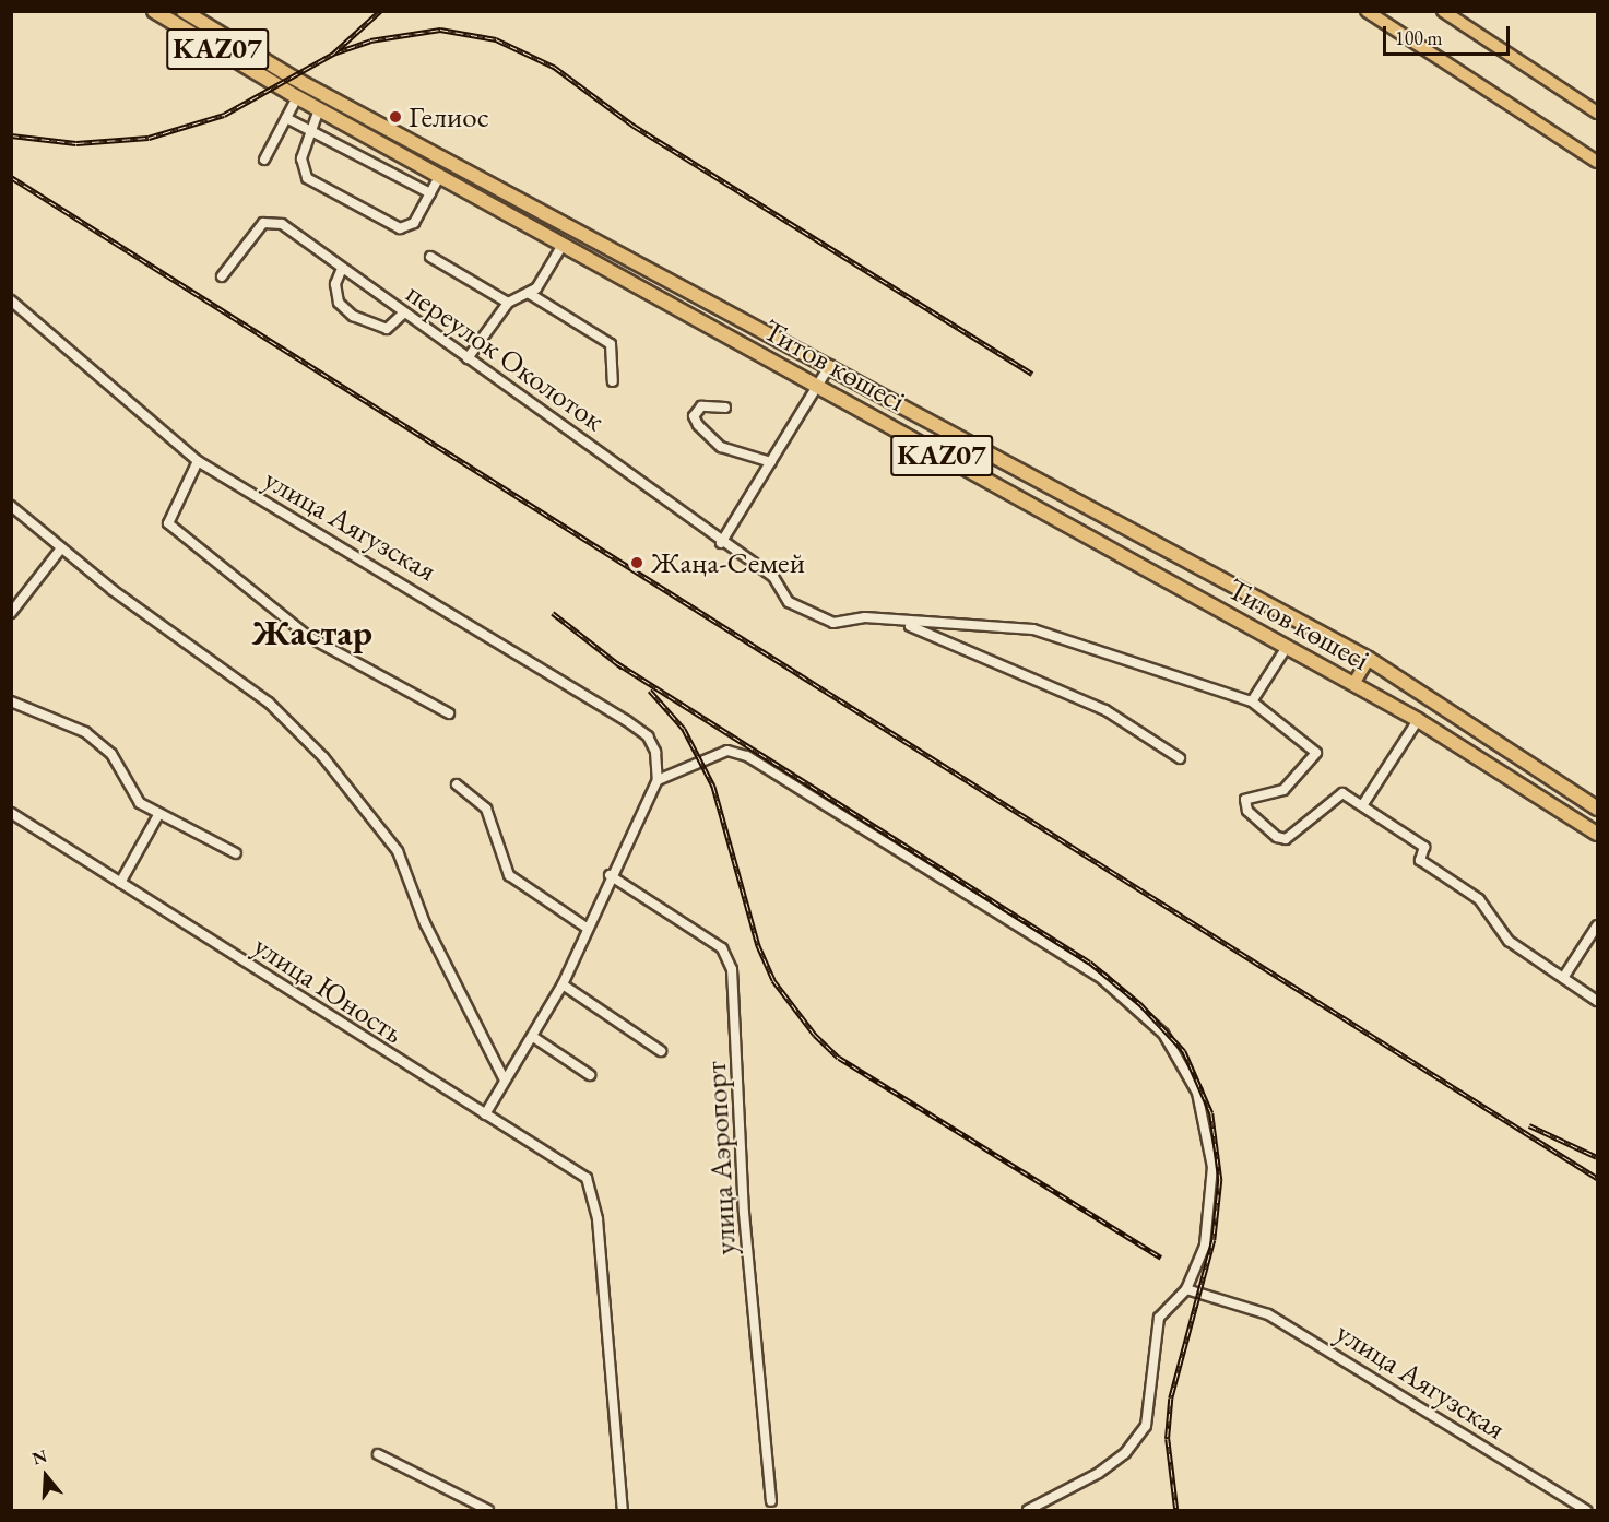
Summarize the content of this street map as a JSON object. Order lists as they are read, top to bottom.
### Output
{
  "streets": {
    "highway": ["KAZ07", "Титов көшесі"],
    "street": [
      "переулок Околоток",
      "улица Аягузская",
      "улица Юность",
      "улица Аэропорт"
    ]
  },
  "districts": ["Жастар"],
  "places": ["Гелиос", "Жаңа-Семей"],
  "scale_bar": "100 m",
  "north": "top"
}
